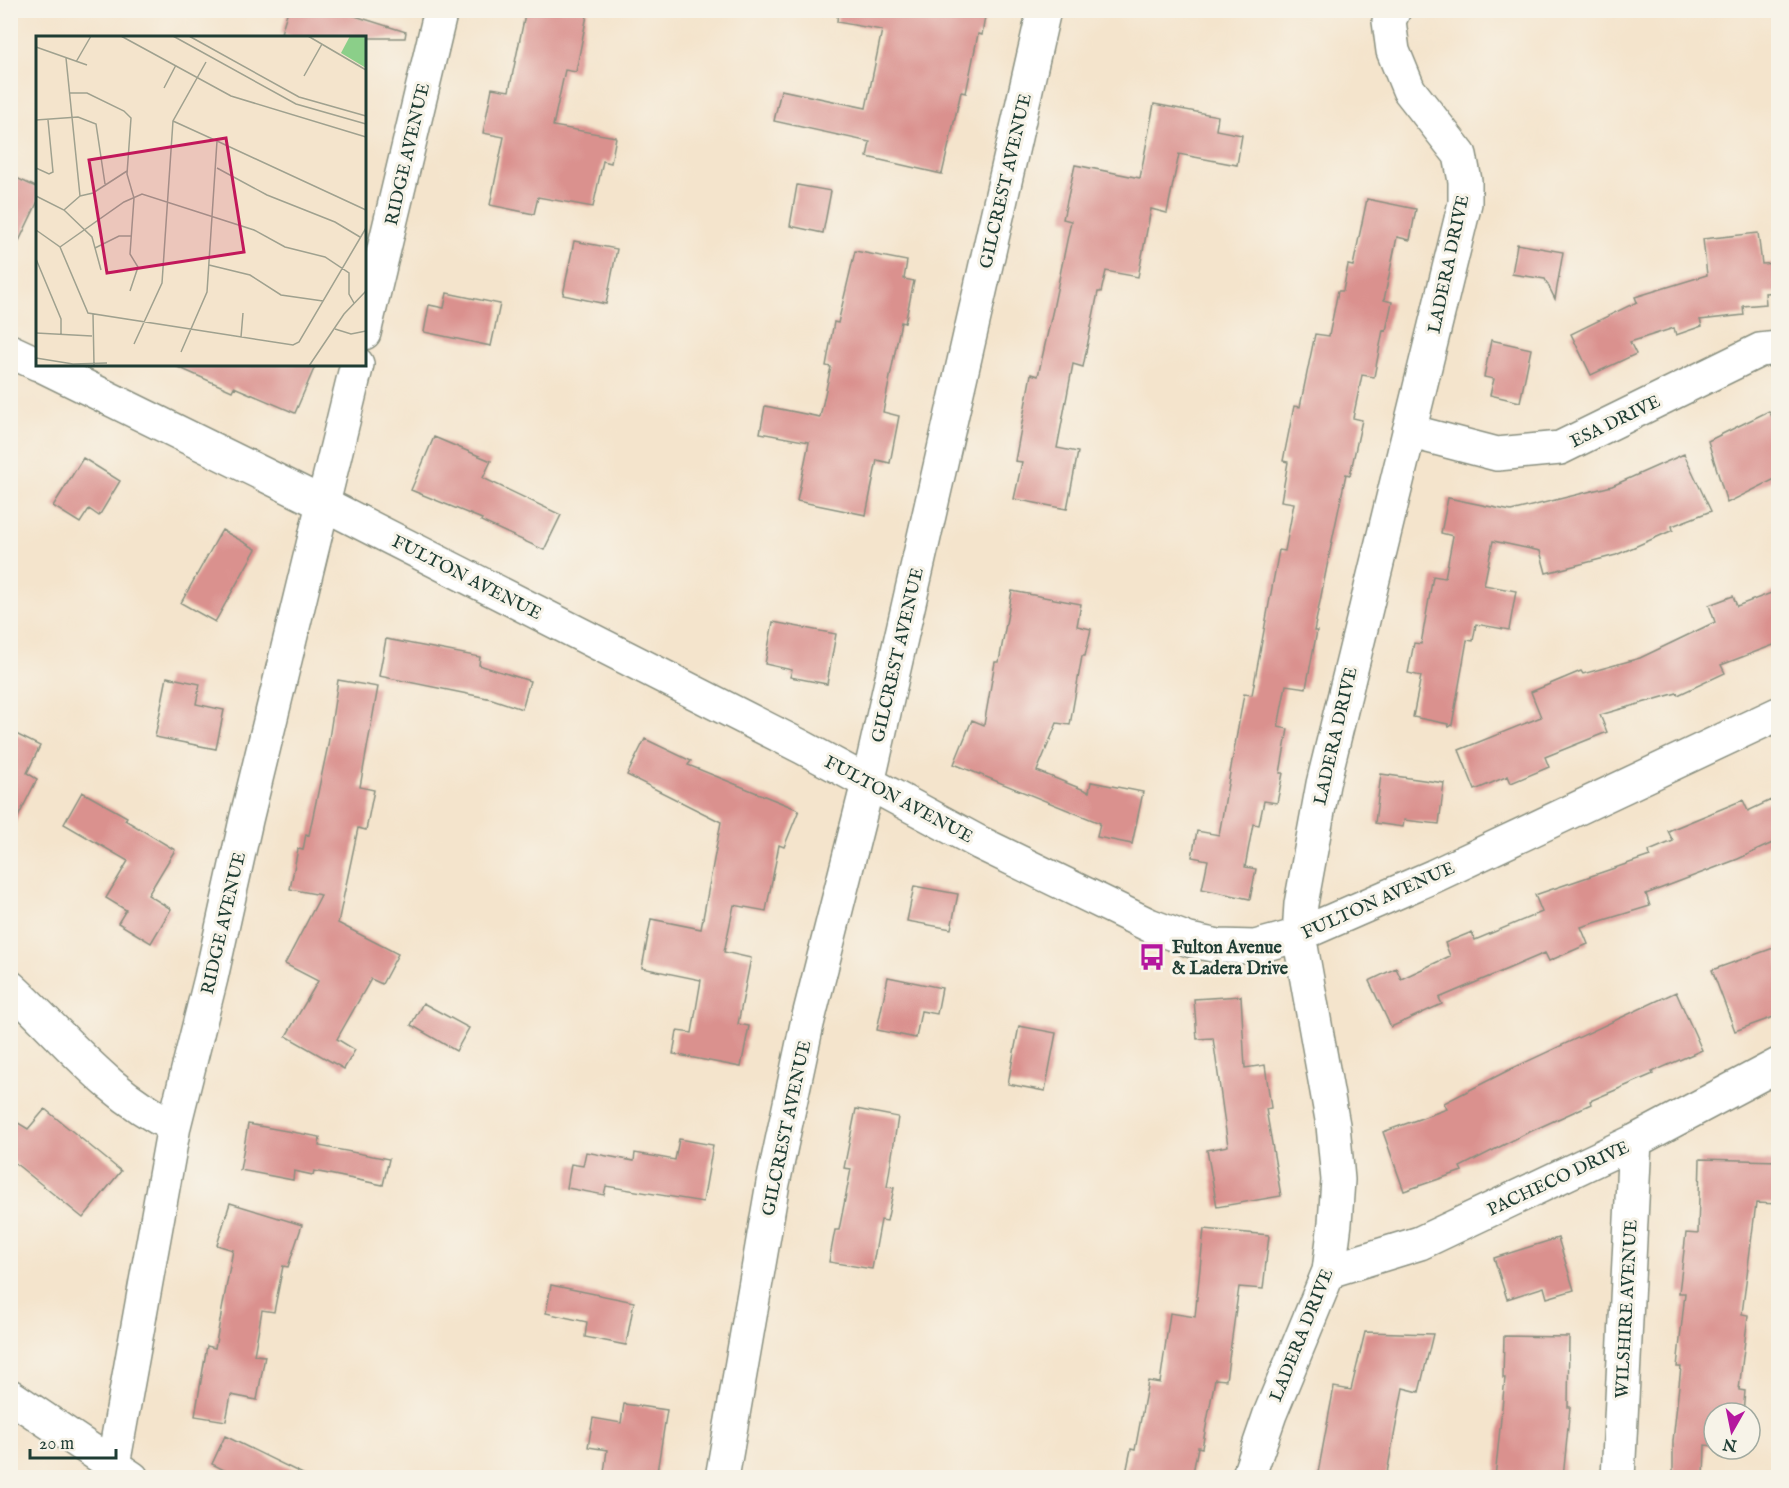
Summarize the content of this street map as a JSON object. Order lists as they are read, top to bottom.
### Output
{
  "streets": {
    "street": [
      "RIDGE AVENUE",
      "GILCREST AVENUE",
      "LADERA DRIVE",
      "ESA DRIVE",
      "FULTON AVENUE",
      "PACHECO DRIVE",
      "WILSHIRE AVENUE"
    ]
  },
  "crossings": [
    ["RIDGE AVENUE", "FULTON AVENUE"],
    ["GILCREST AVENUE", "FULTON AVENUE"],
    ["LADERA DRIVE", "ESA DRIVE"],
    ["LADERA DRIVE", "FULTON AVENUE"],
    ["LADERA DRIVE", "PACHECO DRIVE"],
    ["PACHECO DRIVE", "WILSHIRE AVENUE"]
  ],
  "places": {
    "bus stop": ["Fulton Avenue & Ladera Drive"]
  },
  "scale_bar": "20 m",
  "north": "bottom"
}
